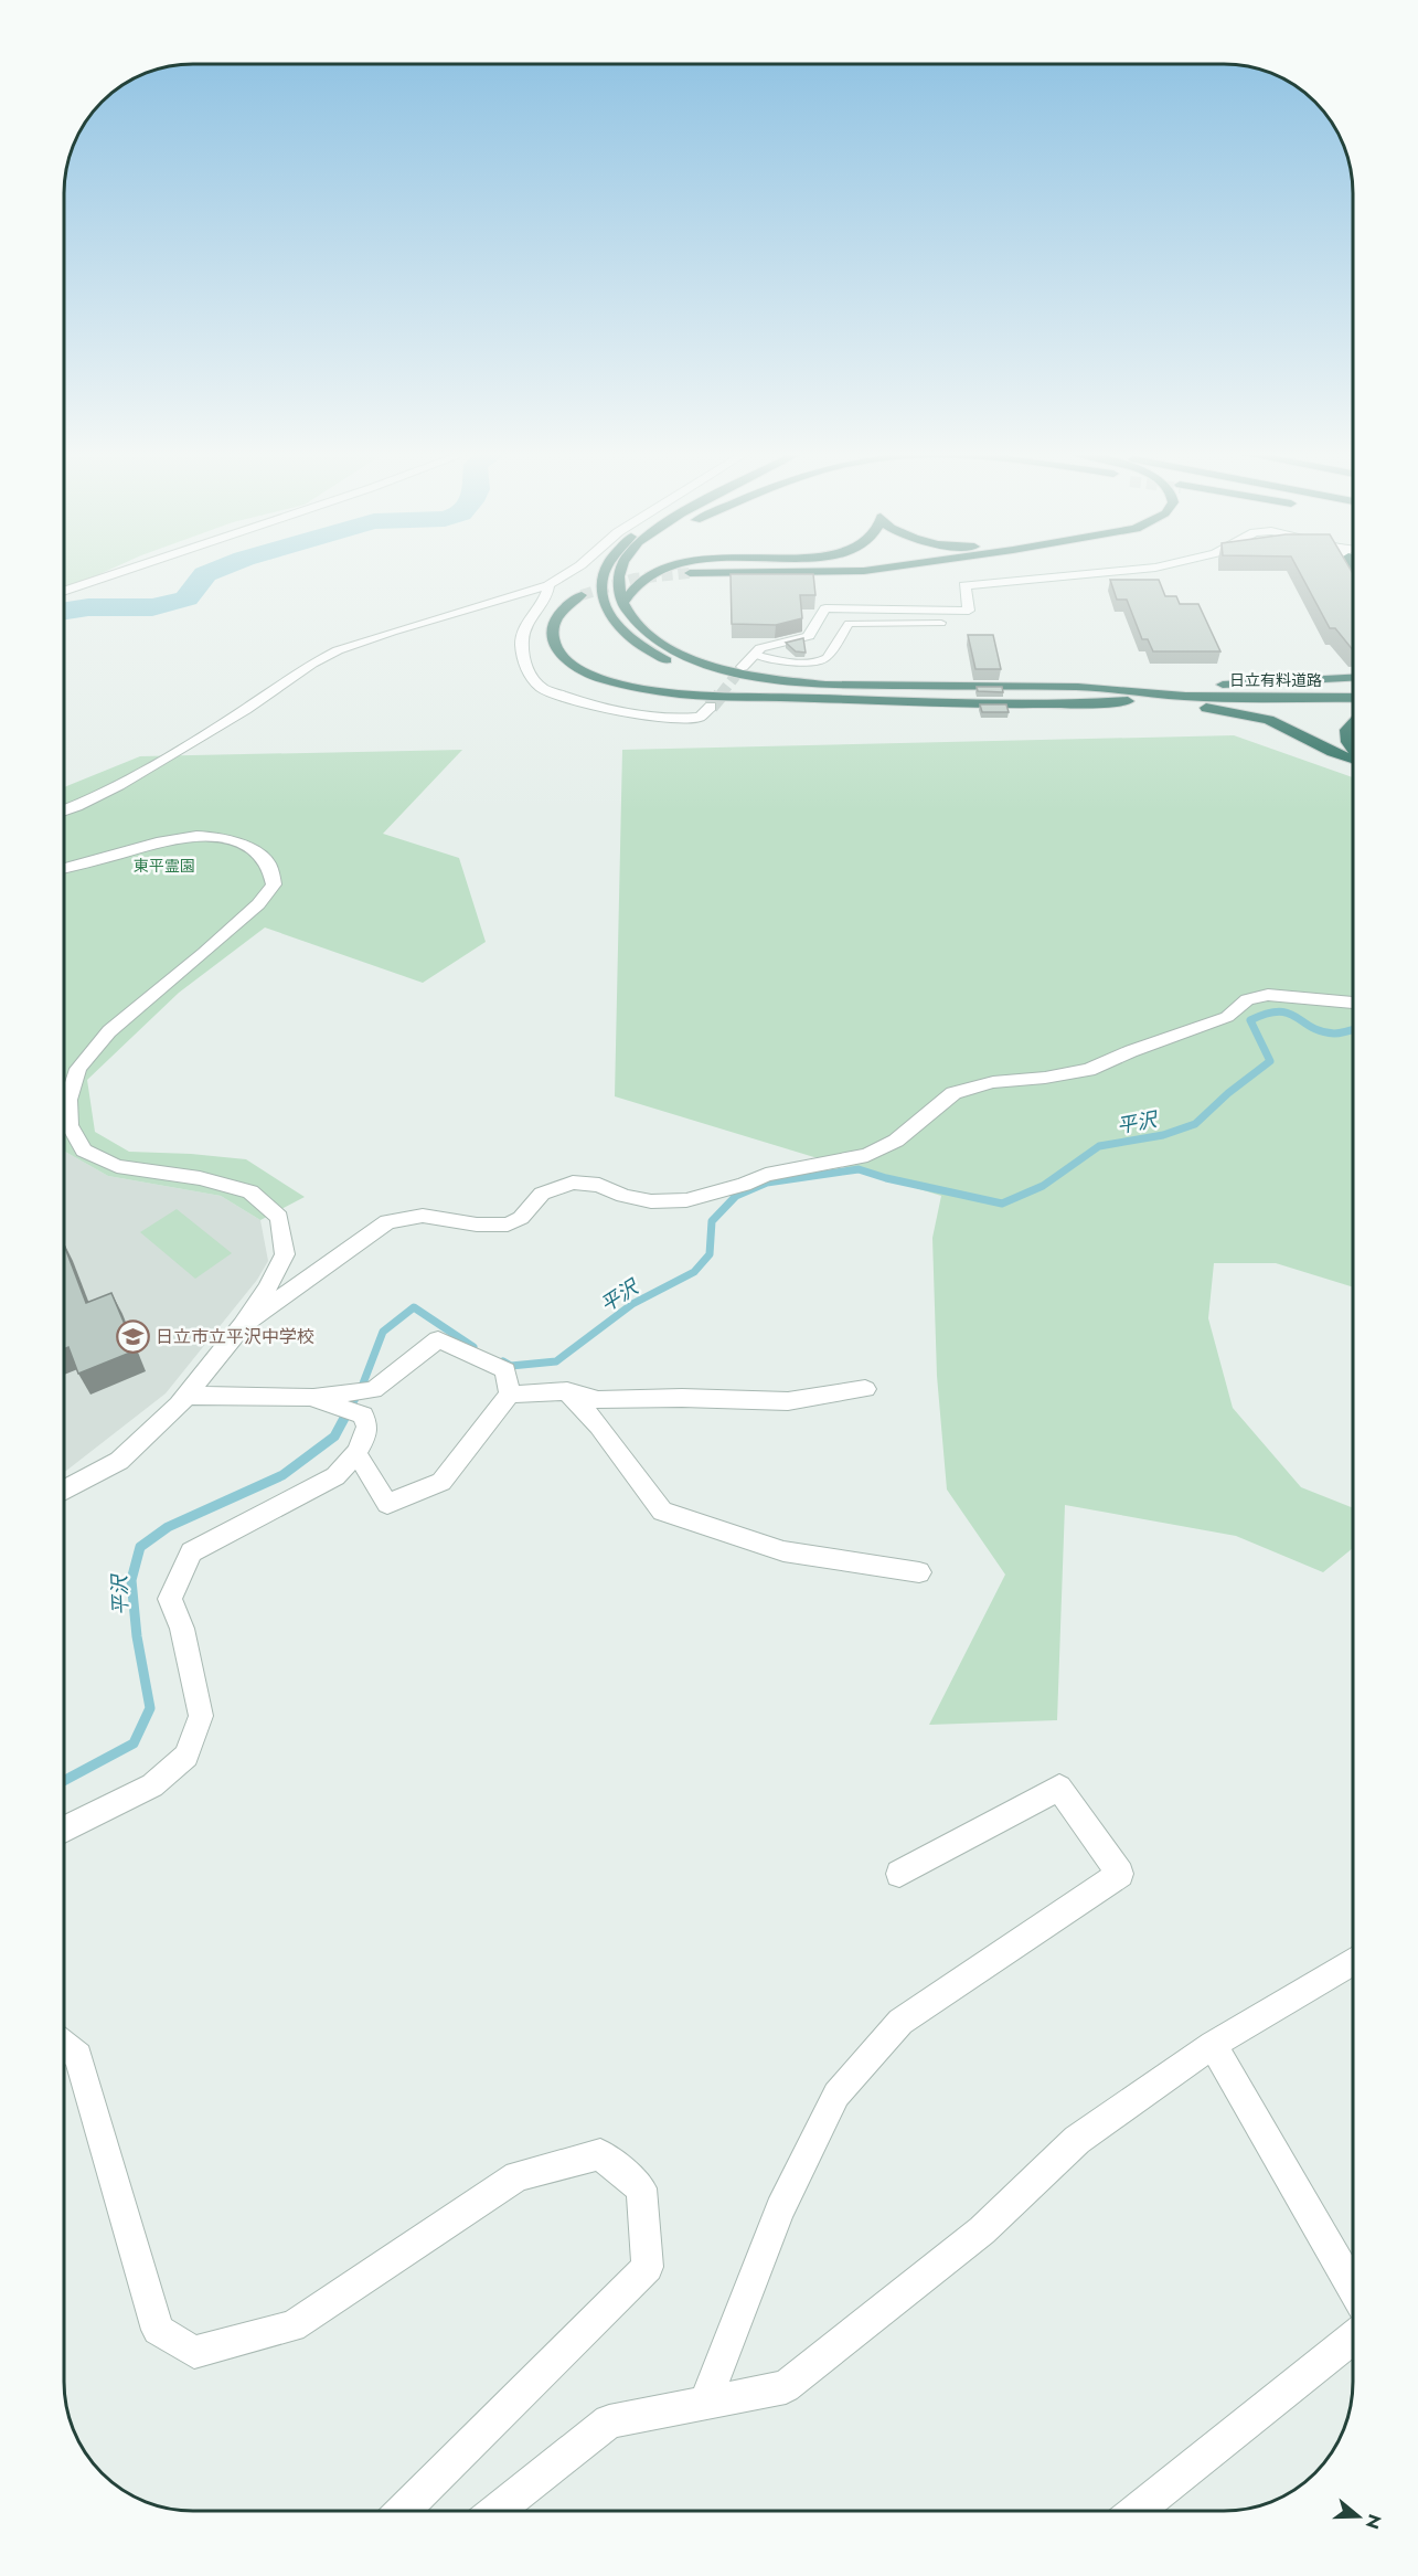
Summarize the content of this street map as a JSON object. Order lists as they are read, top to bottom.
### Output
{
  "streets": {
    "highway": ["日立有料道路"]
  },
  "water": ["平沢"],
  "parks": ["東平霊園"],
  "places": {
    "school or university": ["日立市立平沢中学校"]
  },
  "north": "right"
}
